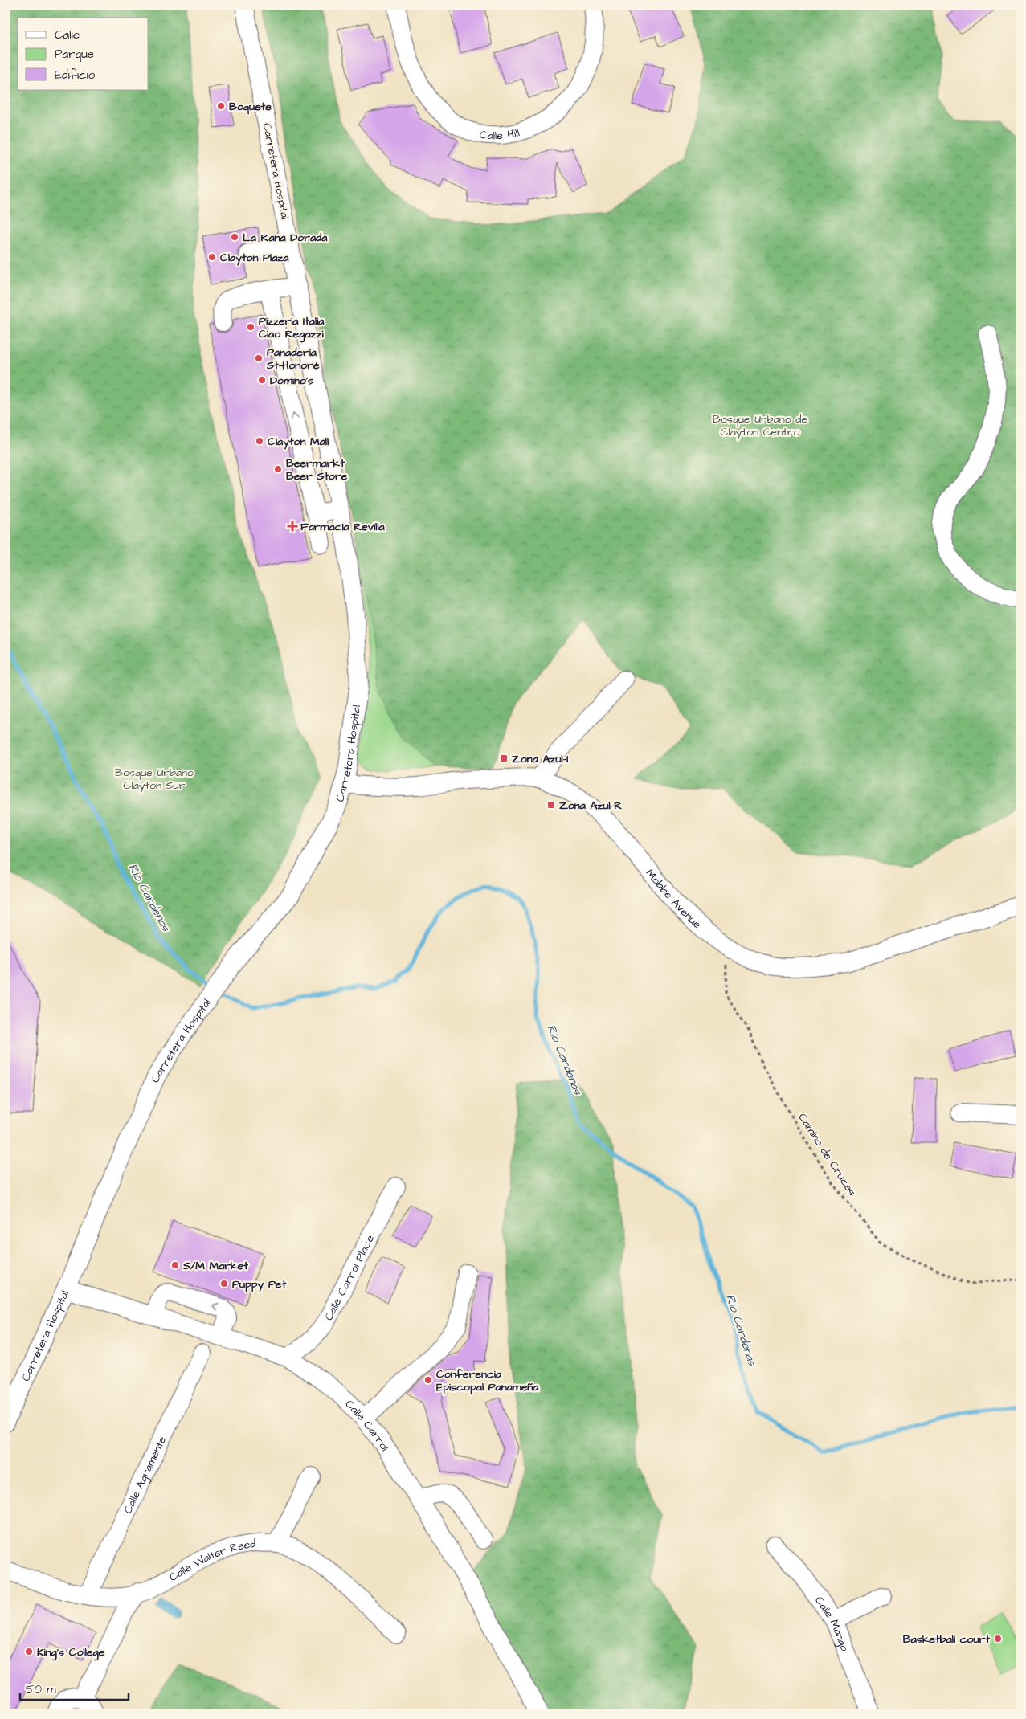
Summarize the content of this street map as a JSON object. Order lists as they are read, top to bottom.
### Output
{
  "streets": {
    "street": [
      "Calle Hill",
      "Carretera Hospital",
      "Mobbe Avenue",
      "Calle Carrol Place",
      "Calle Carrol",
      "Calle Agramente",
      "Calle Walter Reed",
      "Calle Mango"
    ],
    "path": ["Camino de Cruces"]
  },
  "crossings": [
    ["Carretera Hospital", "Mobbe Avenue"],
    ["Carretera Hospital", "Calle Carrol"],
    ["Calle Carrol Place", "Calle Carrol"],
    ["Calle Agramente", "Calle Walter Reed"]
  ],
  "water": ["Río Cardenas"],
  "parks": ["Bosque Urbano de Clayton Centro", "Bosque Urbano Clayton Sur"],
  "places": {
    "other": [
      "Boquete",
      "La Rana Dorada",
      "Clayton Plaza",
      "Pizzeria Italia Ciao Regazzi",
      "Panadería St-Honoré",
      "Domino's",
      "Clayton Mall",
      "Beermarkt Beer Store",
      "S/M Market",
      "Puppy Pet",
      "Conferencia Episcopal Panameña",
      "Basketball court",
      "King's College"
    ],
    "health": ["Farmacia Revilla"],
    "transit": ["Zona Azul-I", "Zona Azul-R"]
  },
  "legend": ["Calle", "Parque", "Edificio"],
  "scale_bar": "50 m"
}
